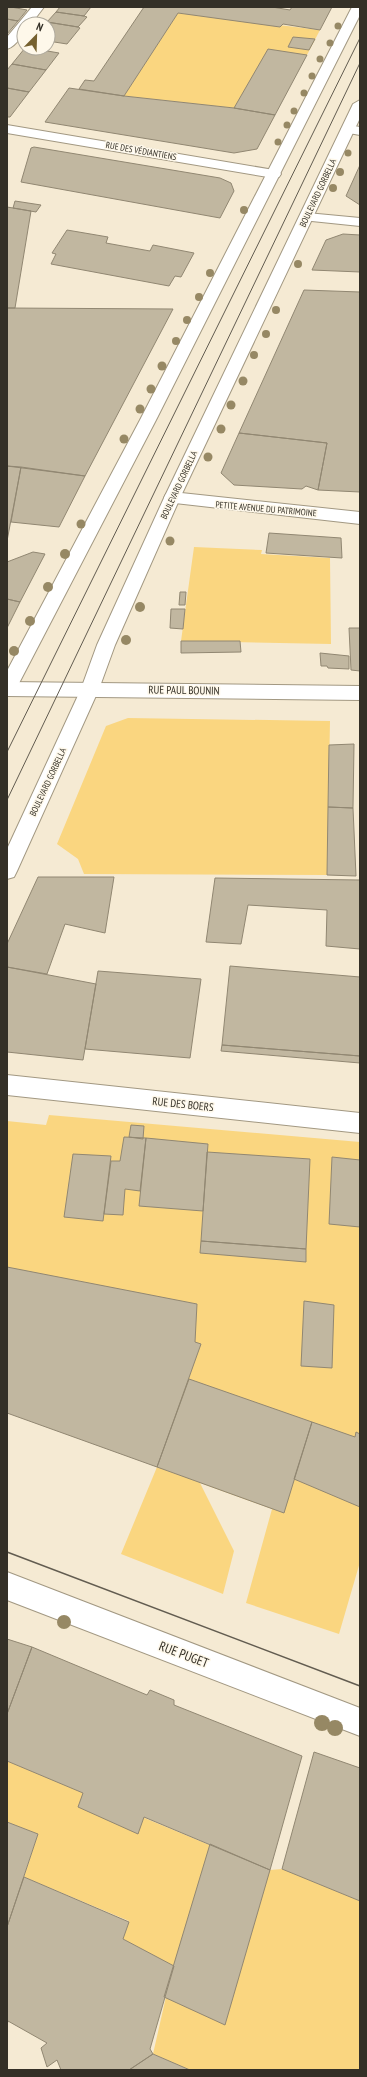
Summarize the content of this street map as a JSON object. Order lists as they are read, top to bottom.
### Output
{
  "streets": {
    "main road": [
      "RUE DES VÉDIANTIENS",
      "BOULEVARD GORBELLA",
      "PETITE AVENUE DU PATRIMOINE",
      "RUE PAUL BOUNIN",
      "RUE DES BOERS",
      "RUE PUGET"
    ]
  },
  "crossings": [
    ["BOULEVARD GORBELLA", "PETITE AVENUE DU PATRIMOINE"],
    ["BOULEVARD GORBELLA", "RUE PAUL BOUNIN"]
  ],
  "north": "top right"
}
